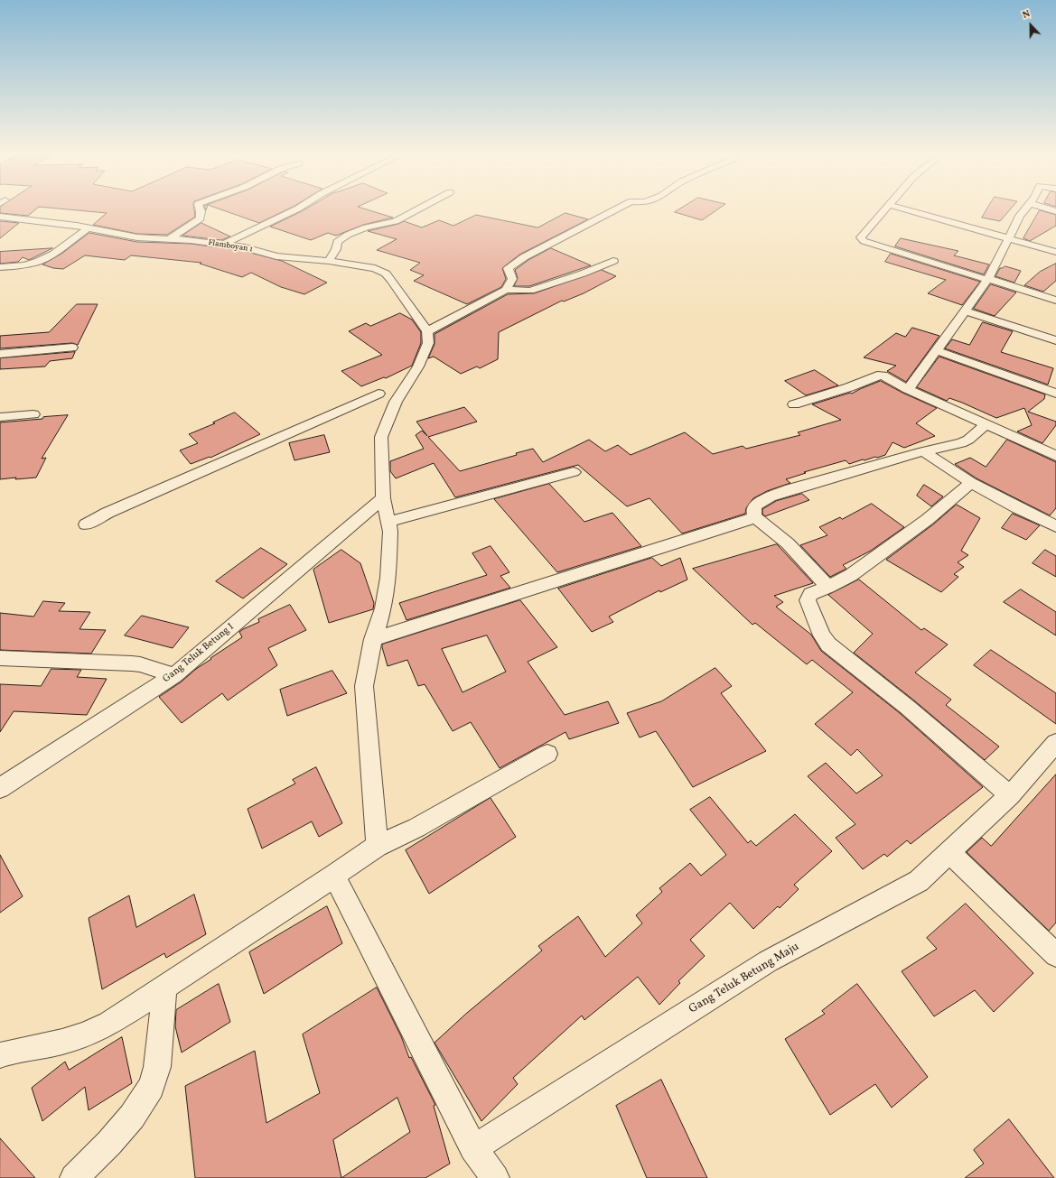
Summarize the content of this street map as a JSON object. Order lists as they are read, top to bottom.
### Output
{
  "streets": {
    "street": ["Flamboyan 1", "Gang Teluk Betung I", "Gang Teluk Betung Maju"]
  },
  "north": "top"
}
